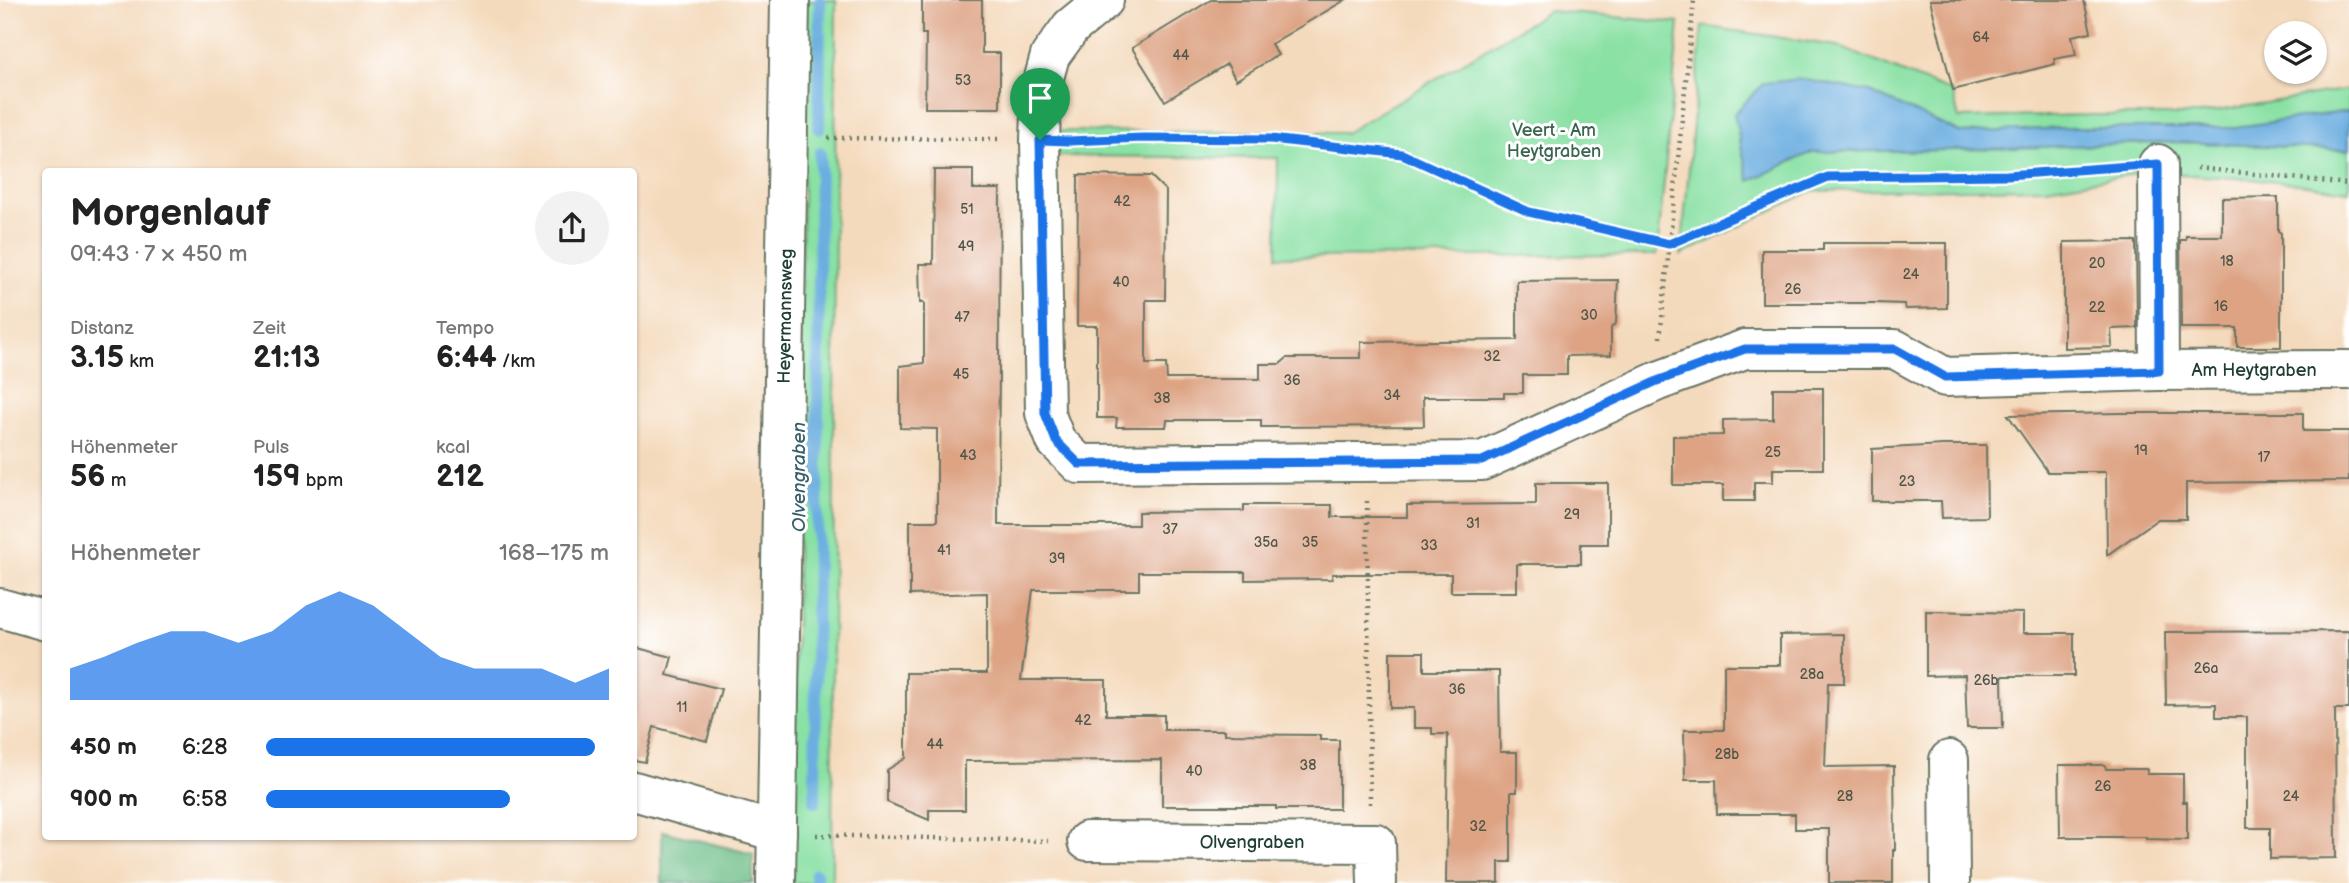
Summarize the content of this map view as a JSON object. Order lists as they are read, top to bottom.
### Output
{
  "streets": {
    "street": ["Heyermannsweg", "Am Heytgraben", "Olvengraben"]
  },
  "water": ["Olvengraben"],
  "parks": ["Veert - Am Heytgraben"],
  "house_numbers": [
    "64",
    "44",
    "53",
    "42",
    "51",
    "49",
    "18",
    "20",
    "24",
    "40",
    "26",
    "16",
    "22",
    "30",
    "47",
    "32",
    "45",
    "36",
    "34",
    "38",
    "19",
    "25",
    "43",
    "17",
    "23",
    "29",
    "31",
    "37",
    "35a",
    "35",
    "33",
    "41",
    "39",
    "26a",
    "28a",
    "26b",
    "36",
    "11",
    "42",
    "44",
    "28b",
    "38",
    "40",
    "26",
    "28",
    "24",
    "32"
  ],
  "page": {
    "heading": ["Morgenlauf", "09:43 · 7 × 450 m"],
    "stats": [
      ["Distanz", "3.15 km"],
      ["Zeit", "21:13"],
      ["Tempo", "6:44 /km"],
      ["Höhenmeter", "56 m"],
      ["Puls", "159 bpm"],
      ["kcal", "212"]
    ],
    "chart": ["Höhenmeter", "168–175 m"],
    "list": [
      {
        "name": "450 m",
        "note": "6:28"
      },
      {
        "name": "900 m",
        "note": "6:58"
      }
    ]
  }
}
